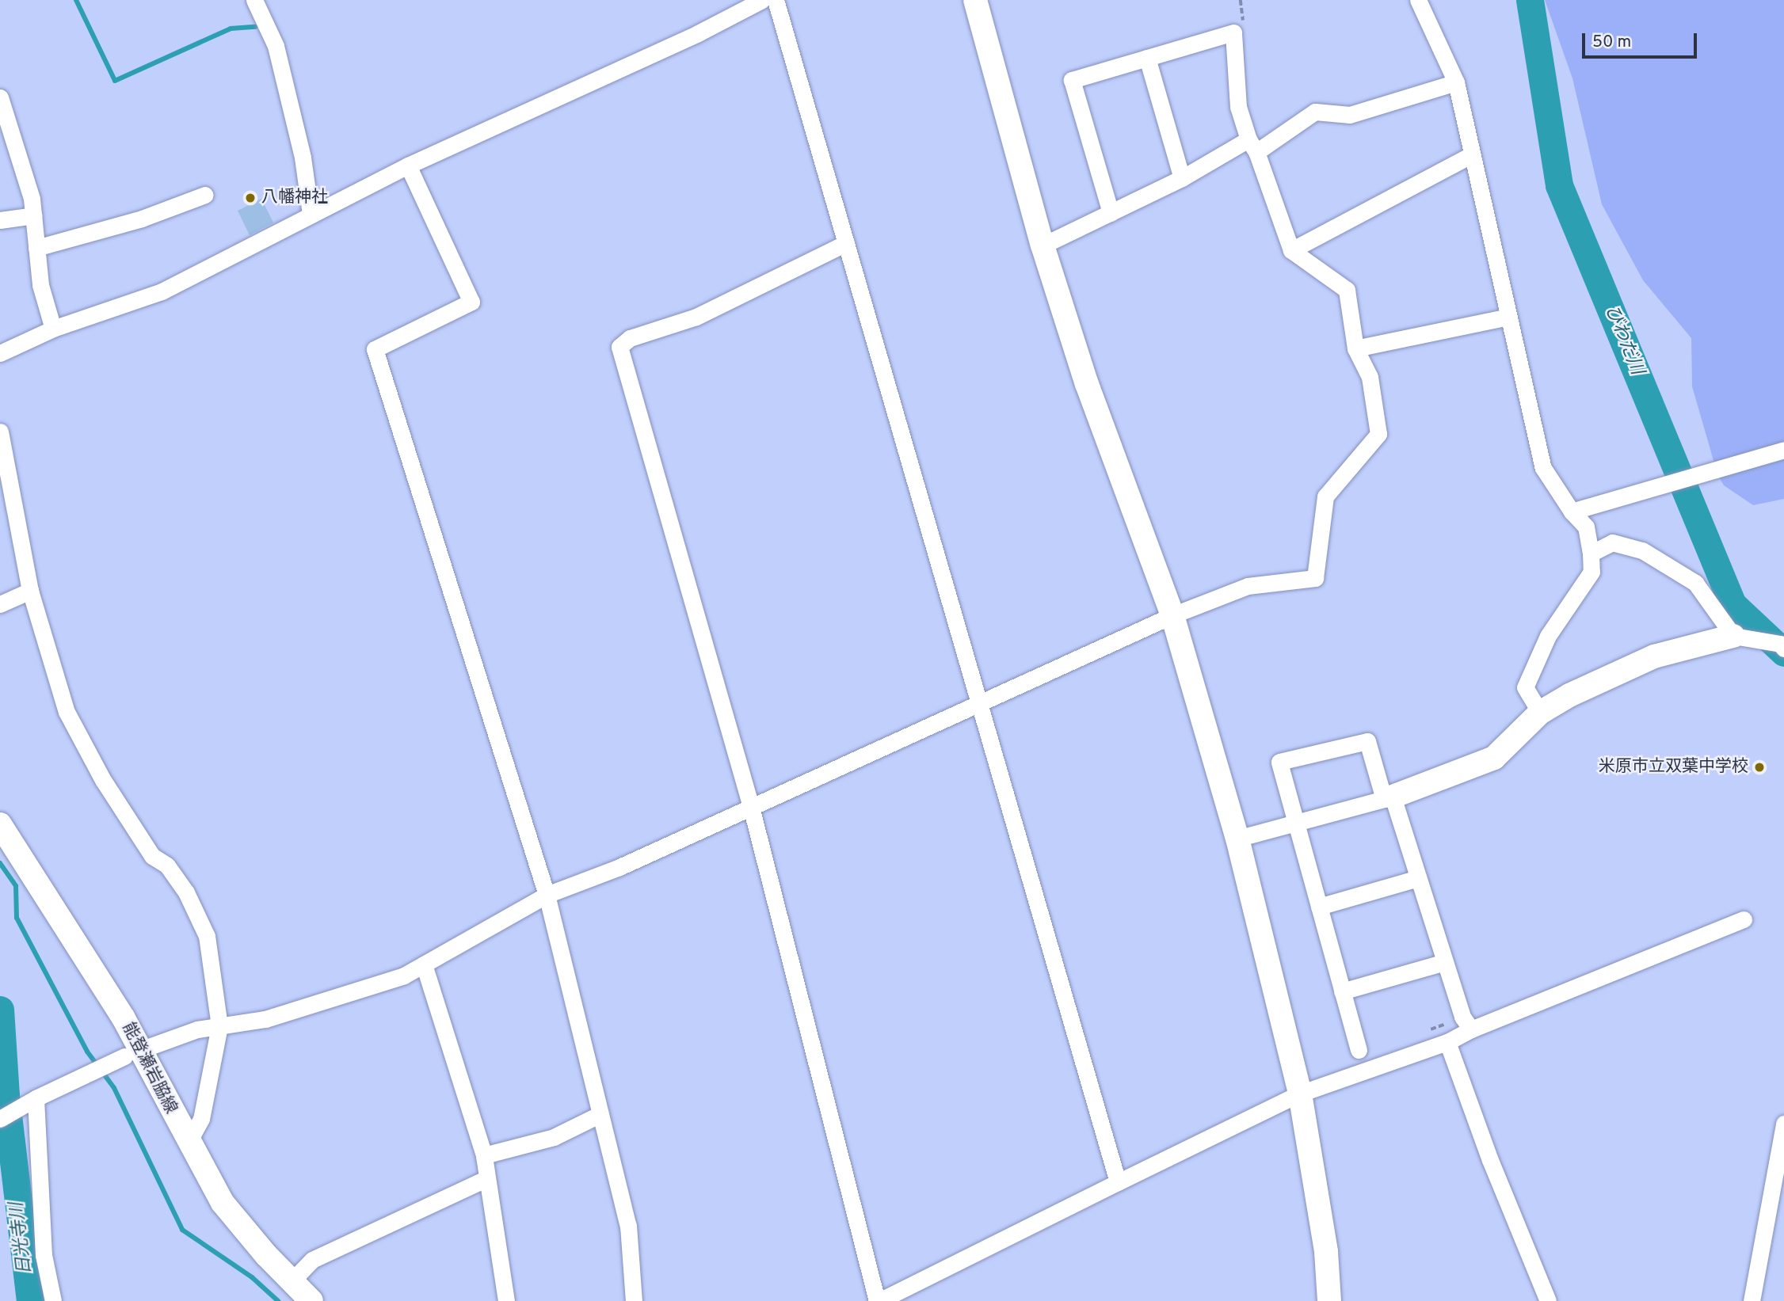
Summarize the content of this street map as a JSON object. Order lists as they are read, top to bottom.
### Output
{
  "streets": {
    "street": ["能登瀬岩脇線"]
  },
  "water": ["びわだ川", "日光寺川"],
  "places": ["八幡神社", "米原市立双葉中学校"],
  "scale_bar": "50 m"
}
